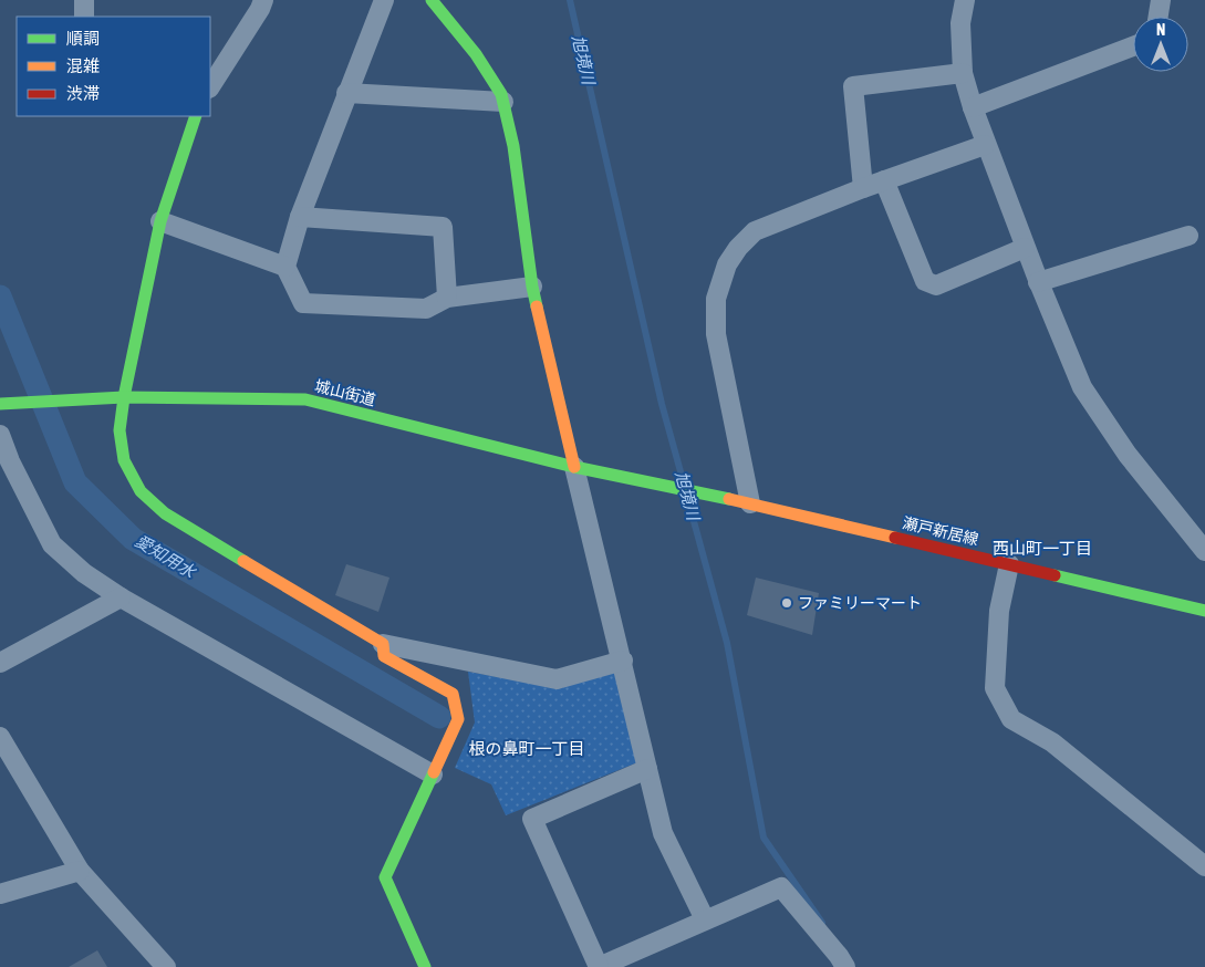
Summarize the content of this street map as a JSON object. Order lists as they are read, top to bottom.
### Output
{
  "streets": {
    "street": ["城山街道", "瀬戸新居線"]
  },
  "crossings": [
    ["城山街道", "瀬戸新居線"]
  ],
  "districts": ["西山町一丁目", "根の鼻町一丁目"],
  "water": ["旭境川", "愛知用水"],
  "places": ["ファミリーマート"],
  "legend": ["順調", "混雑", "渋滞"],
  "north": "top"
}
